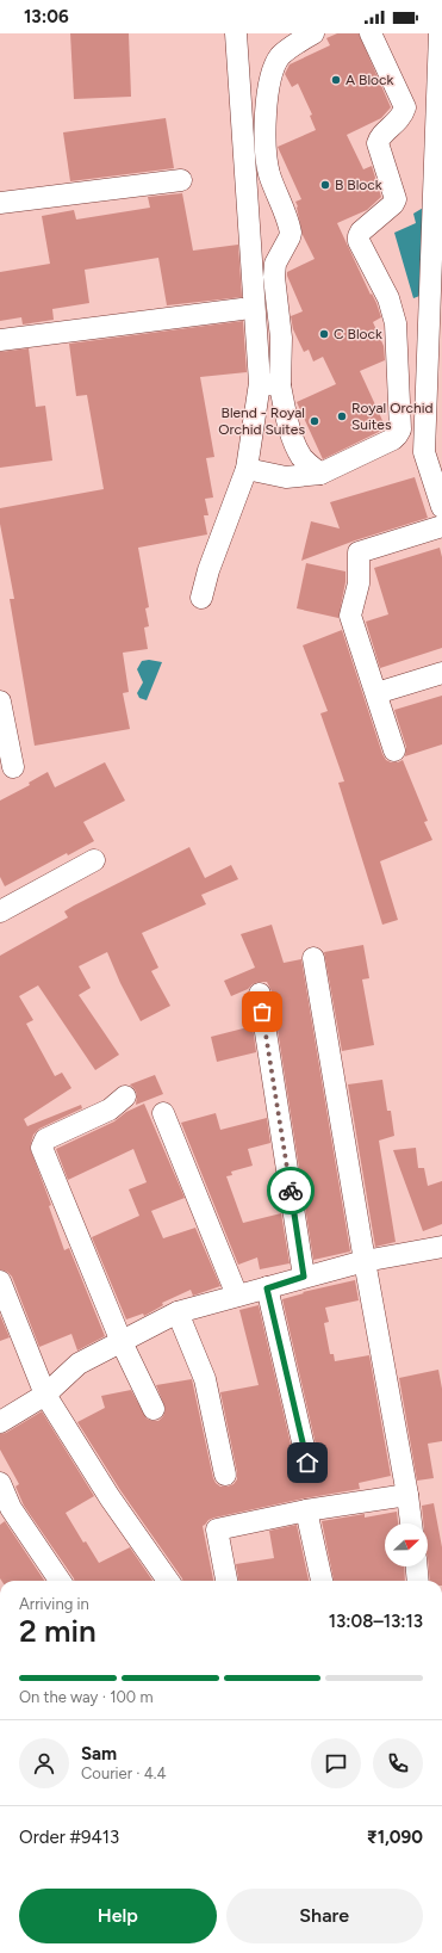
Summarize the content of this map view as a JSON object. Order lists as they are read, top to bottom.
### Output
{
  "places": [
    "A Block",
    "B Block",
    "C Block",
    "Royal Orchid Suites",
    "Blend - Royal Orchid Suites"
  ],
  "north": "right",
  "page": {
    "status": "13:06",
    "heading": ["2 min", "Arriving in", "13:08–13:13"],
    "panel": [
      "Sam",
      "Courier · 4.4",
      "Order #9413",
      "₹1,090"
    ],
    "bar": "On the way · 100 m",
    "buttons": ["Help", "Share"]
  }
}
